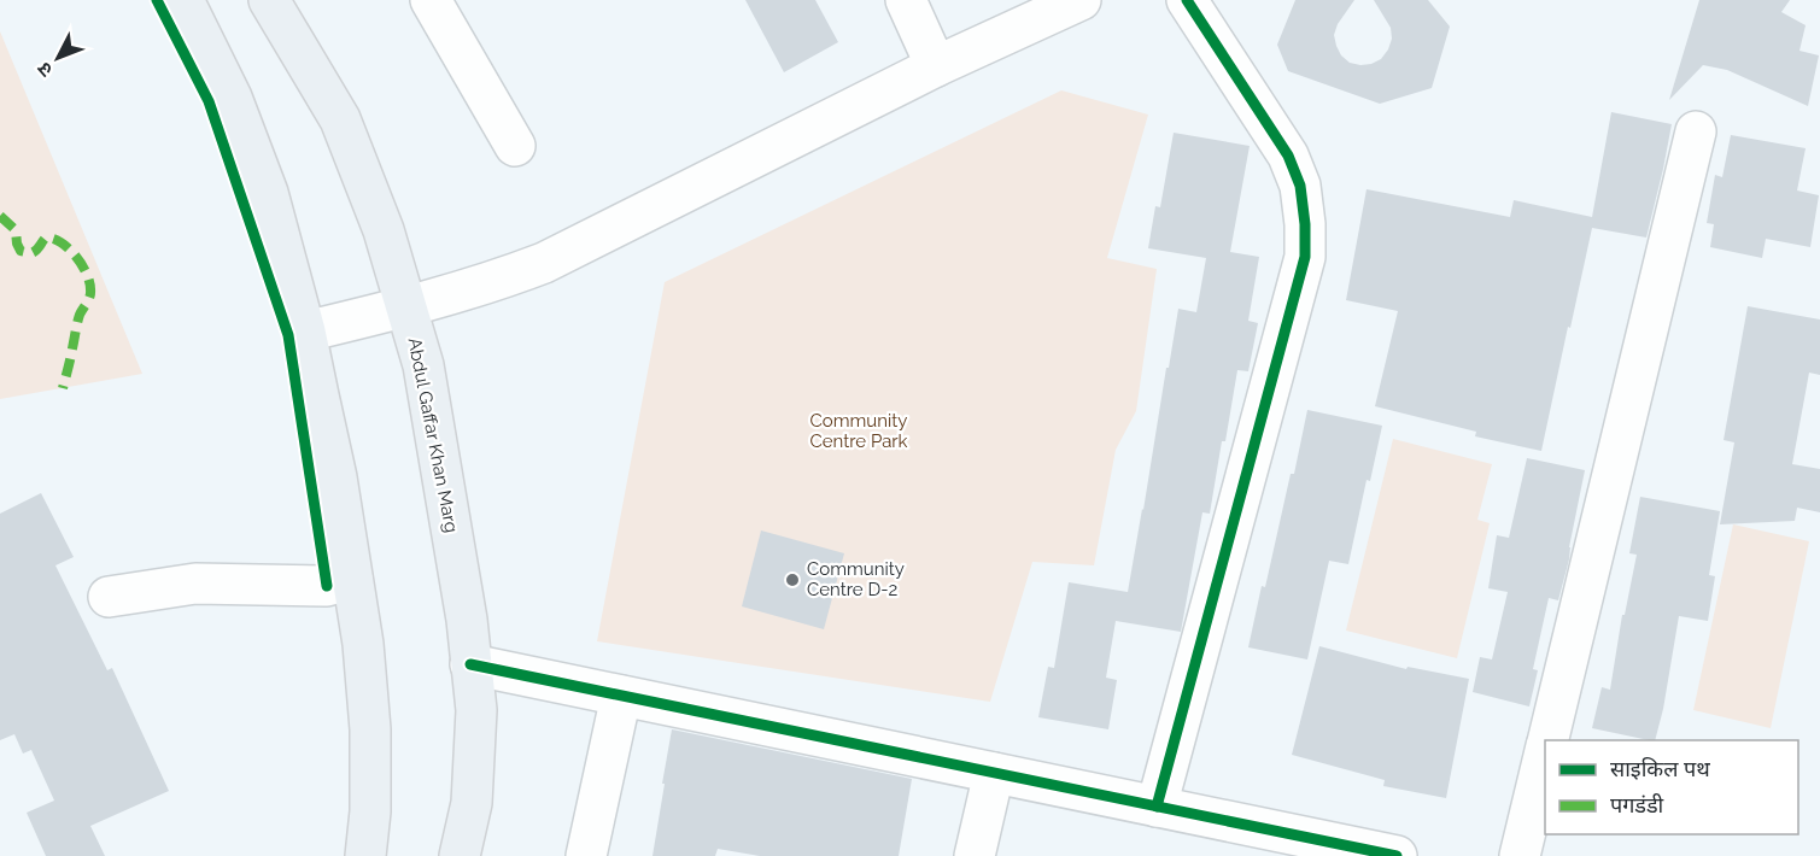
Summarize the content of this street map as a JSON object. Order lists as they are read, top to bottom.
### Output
{
  "streets": {
    "main road": ["Abdul Gaffar Khan Marg"]
  },
  "parks": ["Community Centre Park"],
  "places": ["Community Centre D-2"],
  "legend": ["साइकिल पथ", "पगडंडी"],
  "north": "bottom left"
}
